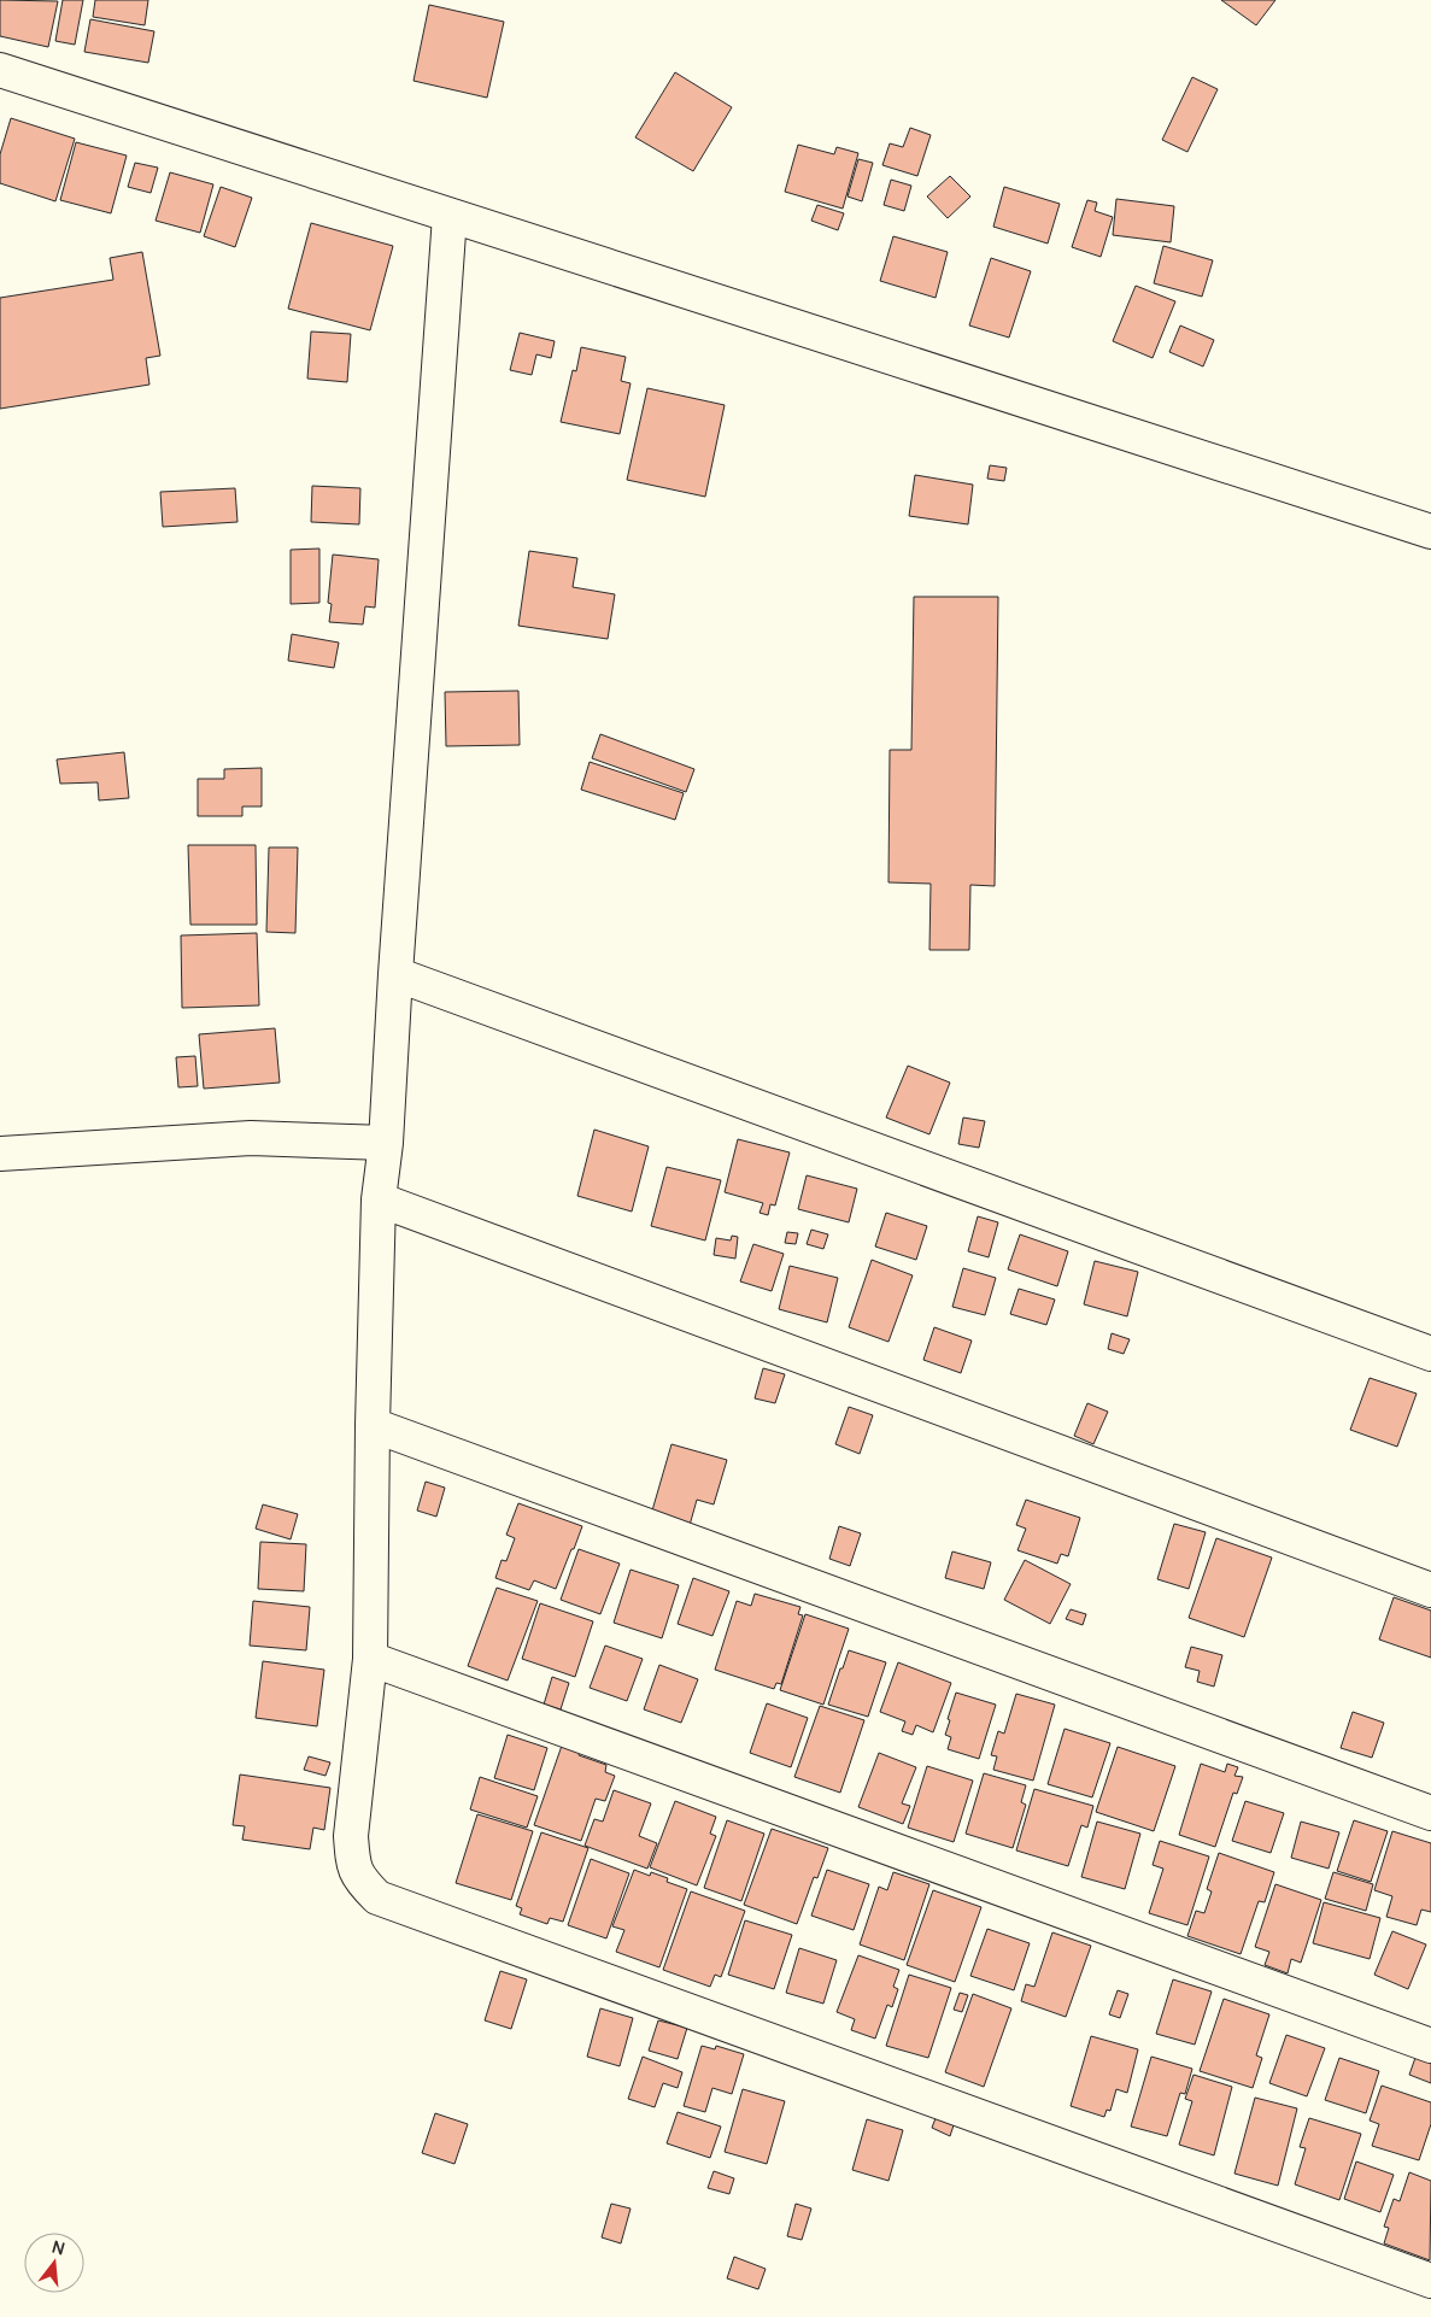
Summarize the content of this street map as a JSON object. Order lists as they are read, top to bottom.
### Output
{
  "north": "top"
}
